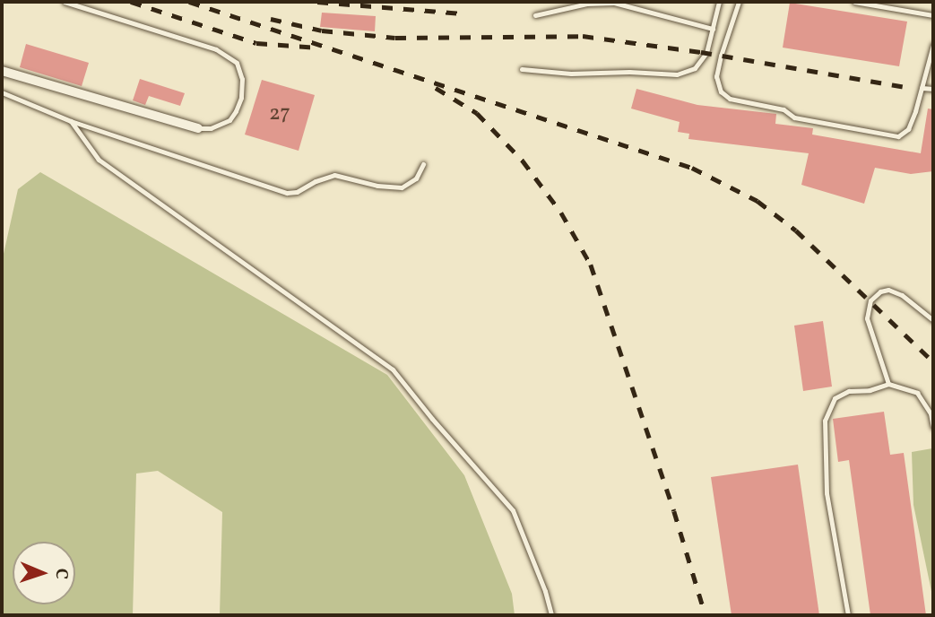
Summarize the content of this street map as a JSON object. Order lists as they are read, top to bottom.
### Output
{
  "house_numbers": ["27"],
  "north": "right"
}
